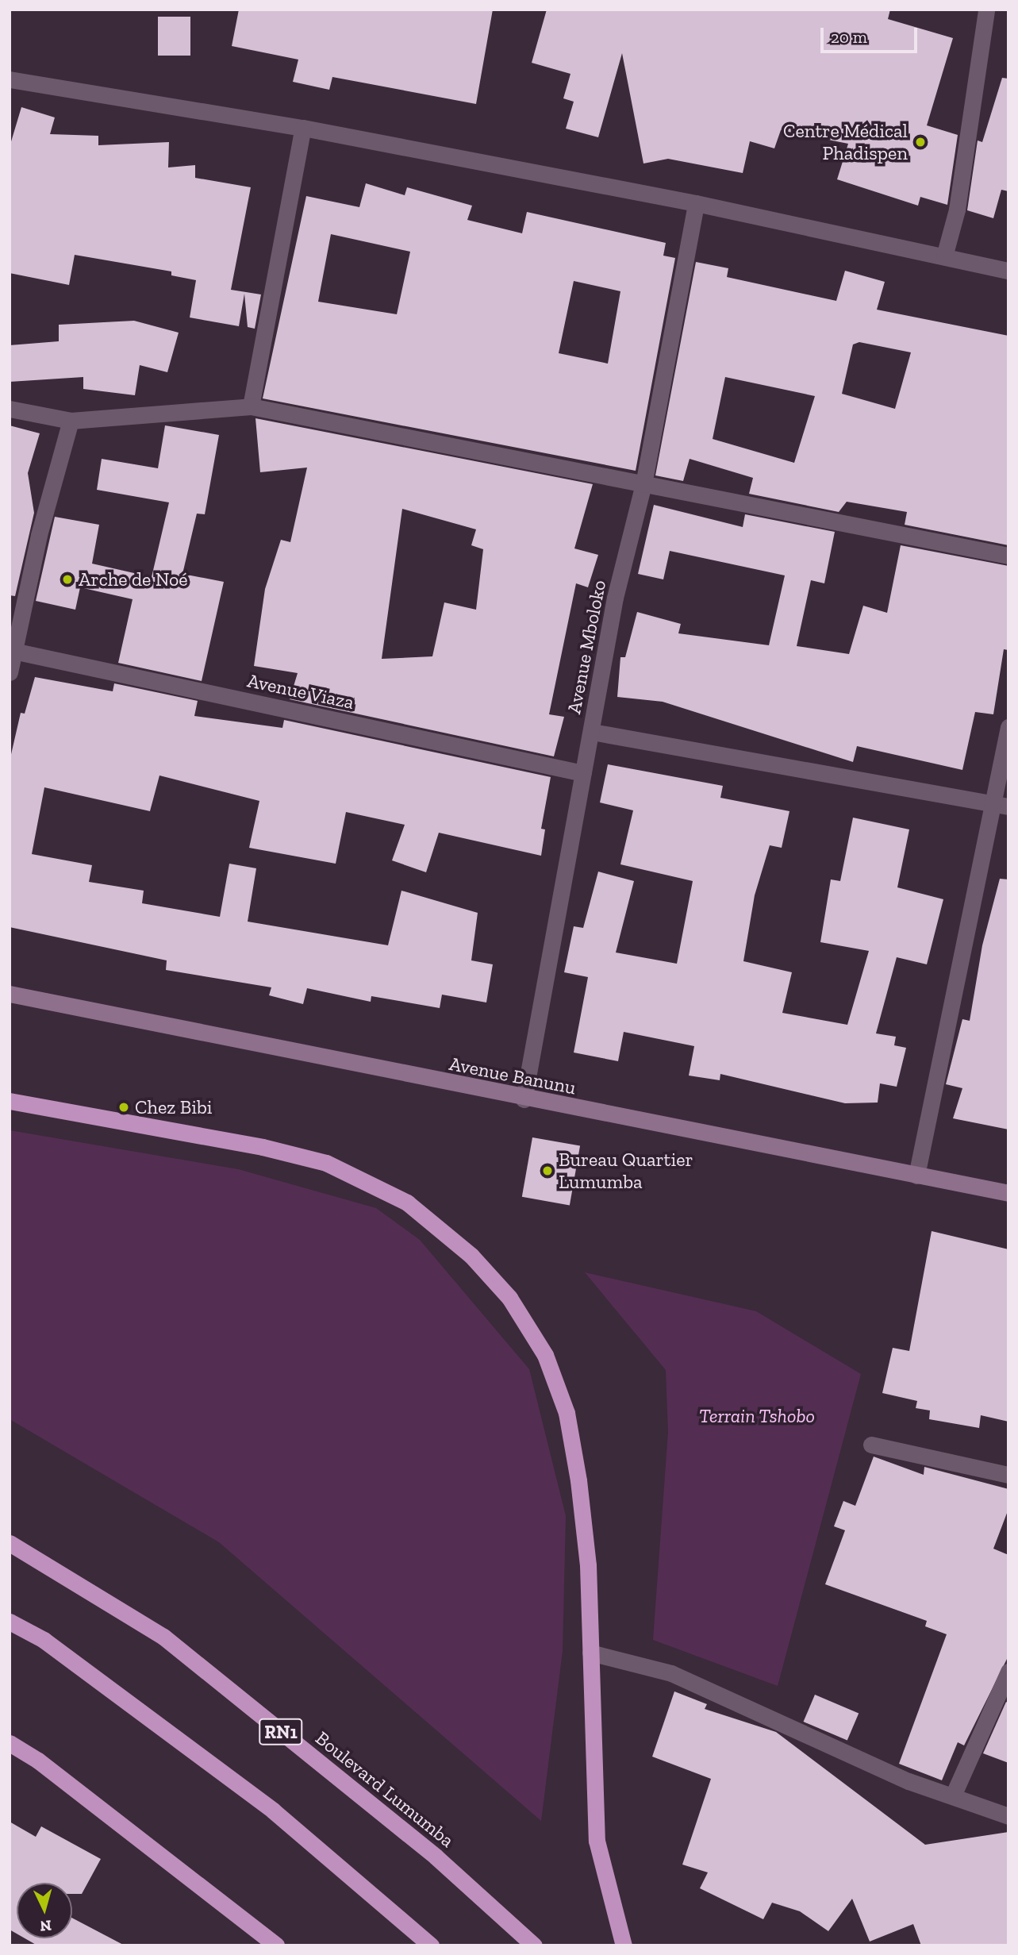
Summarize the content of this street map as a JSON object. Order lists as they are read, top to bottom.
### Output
{
  "streets": {
    "highway": ["RN1", "Boulevard Lumumba"],
    "street": ["Avenue Mboloko", "Avenue Viaza", "Avenue Banunu"]
  },
  "crossings": [
    ["Avenue Mboloko", "Avenue Viaza"],
    ["Avenue Mboloko", "Avenue Banunu"]
  ],
  "parks": ["Terrain Tshobo"],
  "places": [
    "Centre Médical Phadispen",
    "Arche de Noé",
    "Chez Bibi",
    "Bureau Quartier Lumumba"
  ],
  "scale_bar": "20 m",
  "north": "bottom"
}
